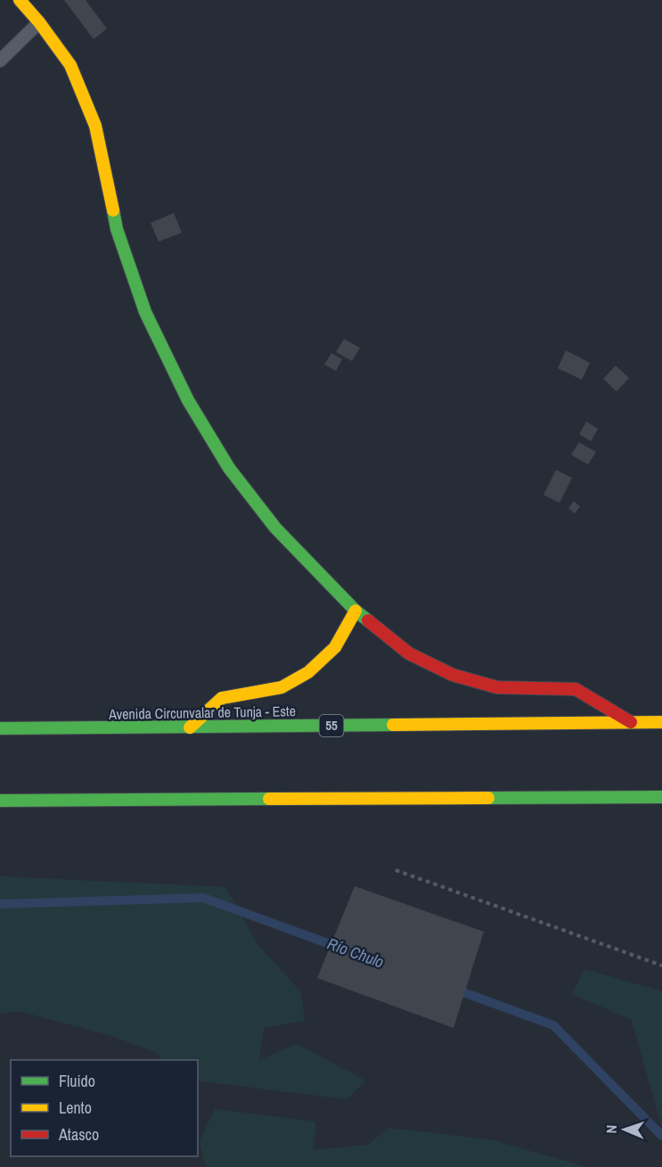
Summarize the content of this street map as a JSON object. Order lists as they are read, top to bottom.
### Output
{
  "streets": {
    "main road": ["Avenida Circunvalar de Tunja - Este", "55"]
  },
  "water": ["Río Chulo"],
  "legend": ["Fluido", "Lento", "Atasco"],
  "north": "left"
}
